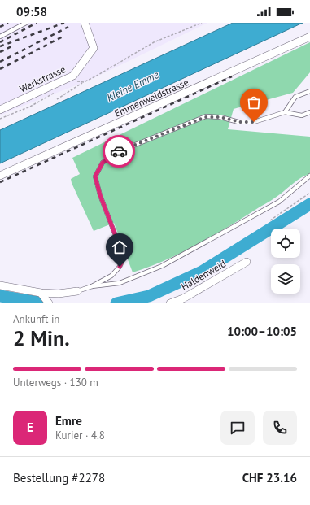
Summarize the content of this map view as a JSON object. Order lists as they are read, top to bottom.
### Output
{
  "streets": {
    "street": ["Werkstrasse", "Emmenweidstrasse", "Haldenweid"]
  },
  "water": ["Kleine Emme"],
  "page": {
    "status": "09:58",
    "heading": ["2 Min.", "Ankunft in", "10:00–10:05"],
    "panel": [
      "Emre",
      "Kurier · 4.8",
      "Bestellung #2278",
      "CHF 23.16"
    ],
    "bar": "Unterwegs · 130 m",
    "round": "E"
  }
}
